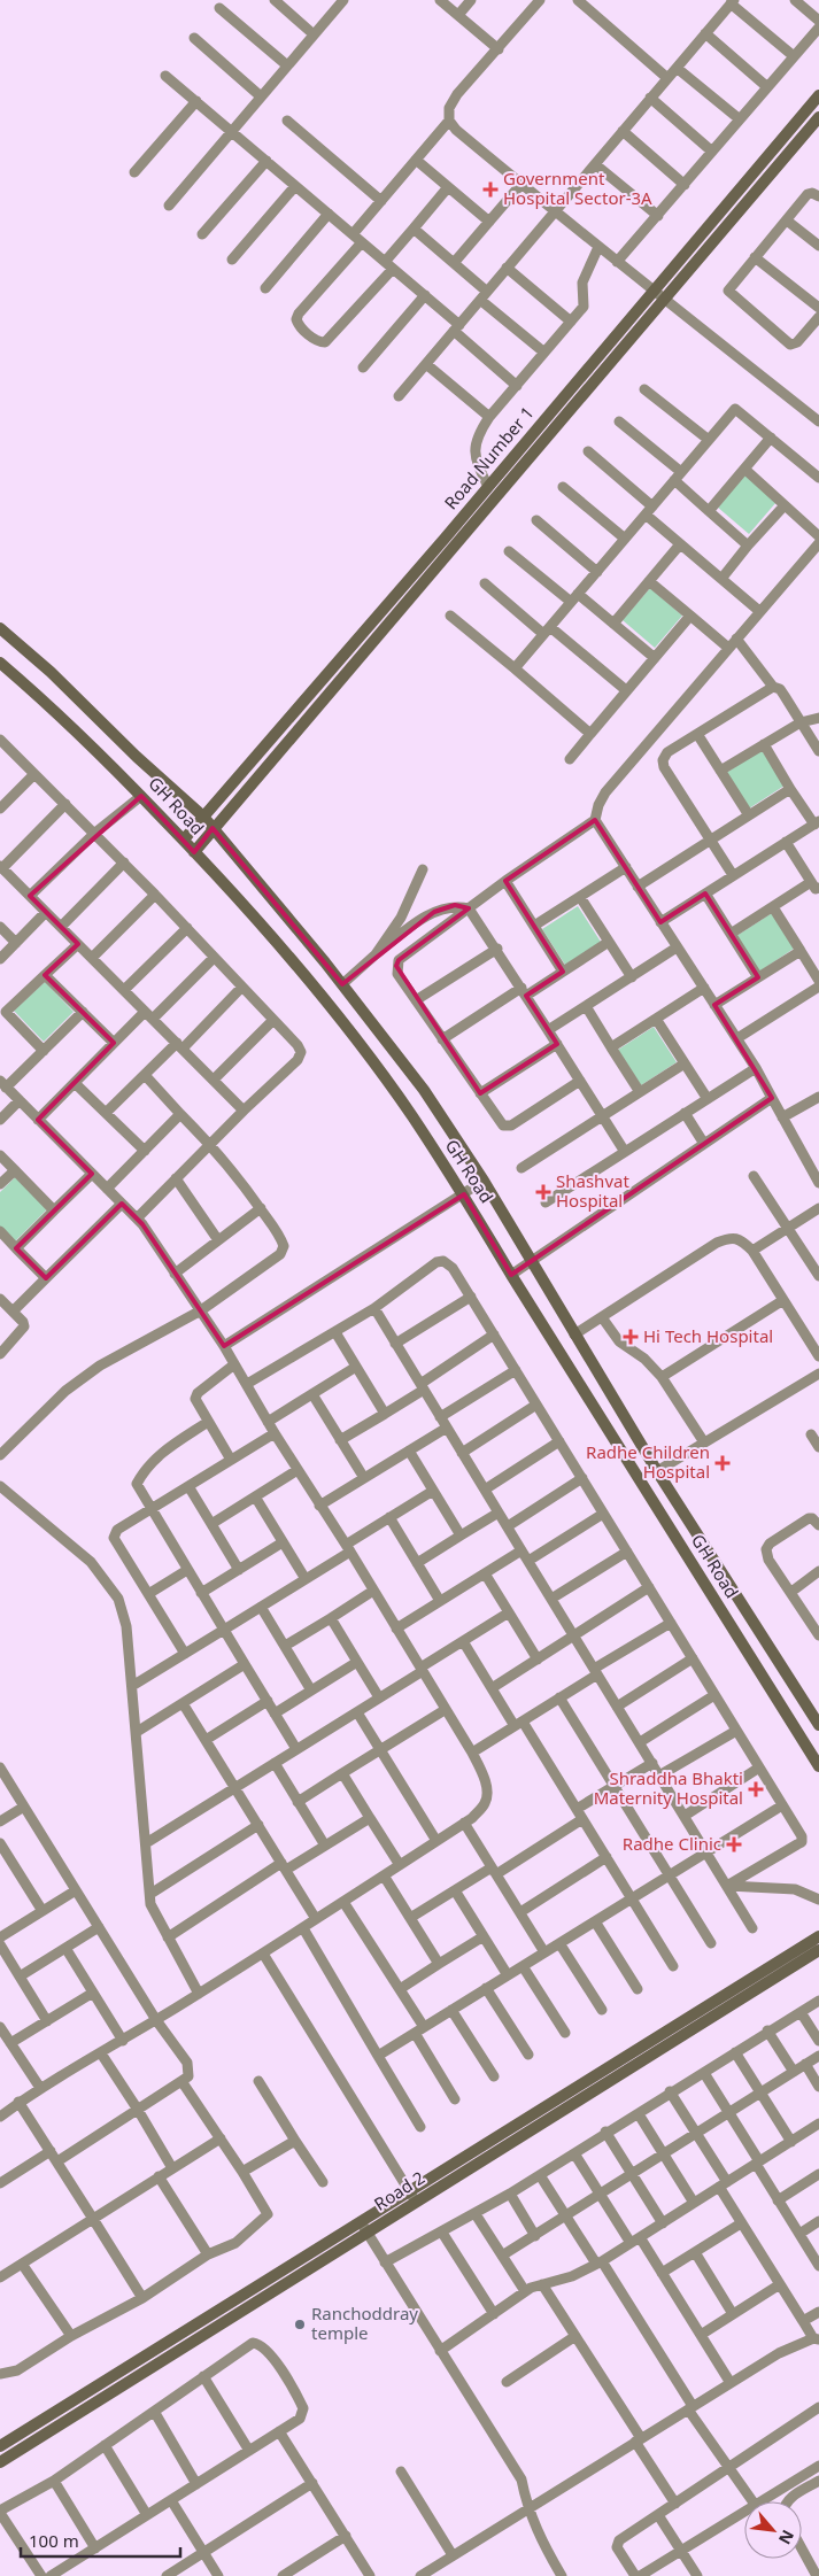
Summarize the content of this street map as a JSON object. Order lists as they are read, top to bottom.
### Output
{
  "streets": {
    "street": ["Road Number 1", "GH Road", "Road 2"]
  },
  "crossings": [
    ["Road Number 1", "GH Road"]
  ],
  "places": {
    "health": [
      "Government Hospital Sector-3A",
      "Shashvat Hospital",
      "Hi Tech Hospital",
      "Radhe Children Hospital",
      "Shraddha Bhakti Maternity Hospital",
      "Radhe Clinic"
    ],
    "other": ["Ranchoddray temple"]
  },
  "scale_bar": "100 m",
  "north": "bottom right"
}
